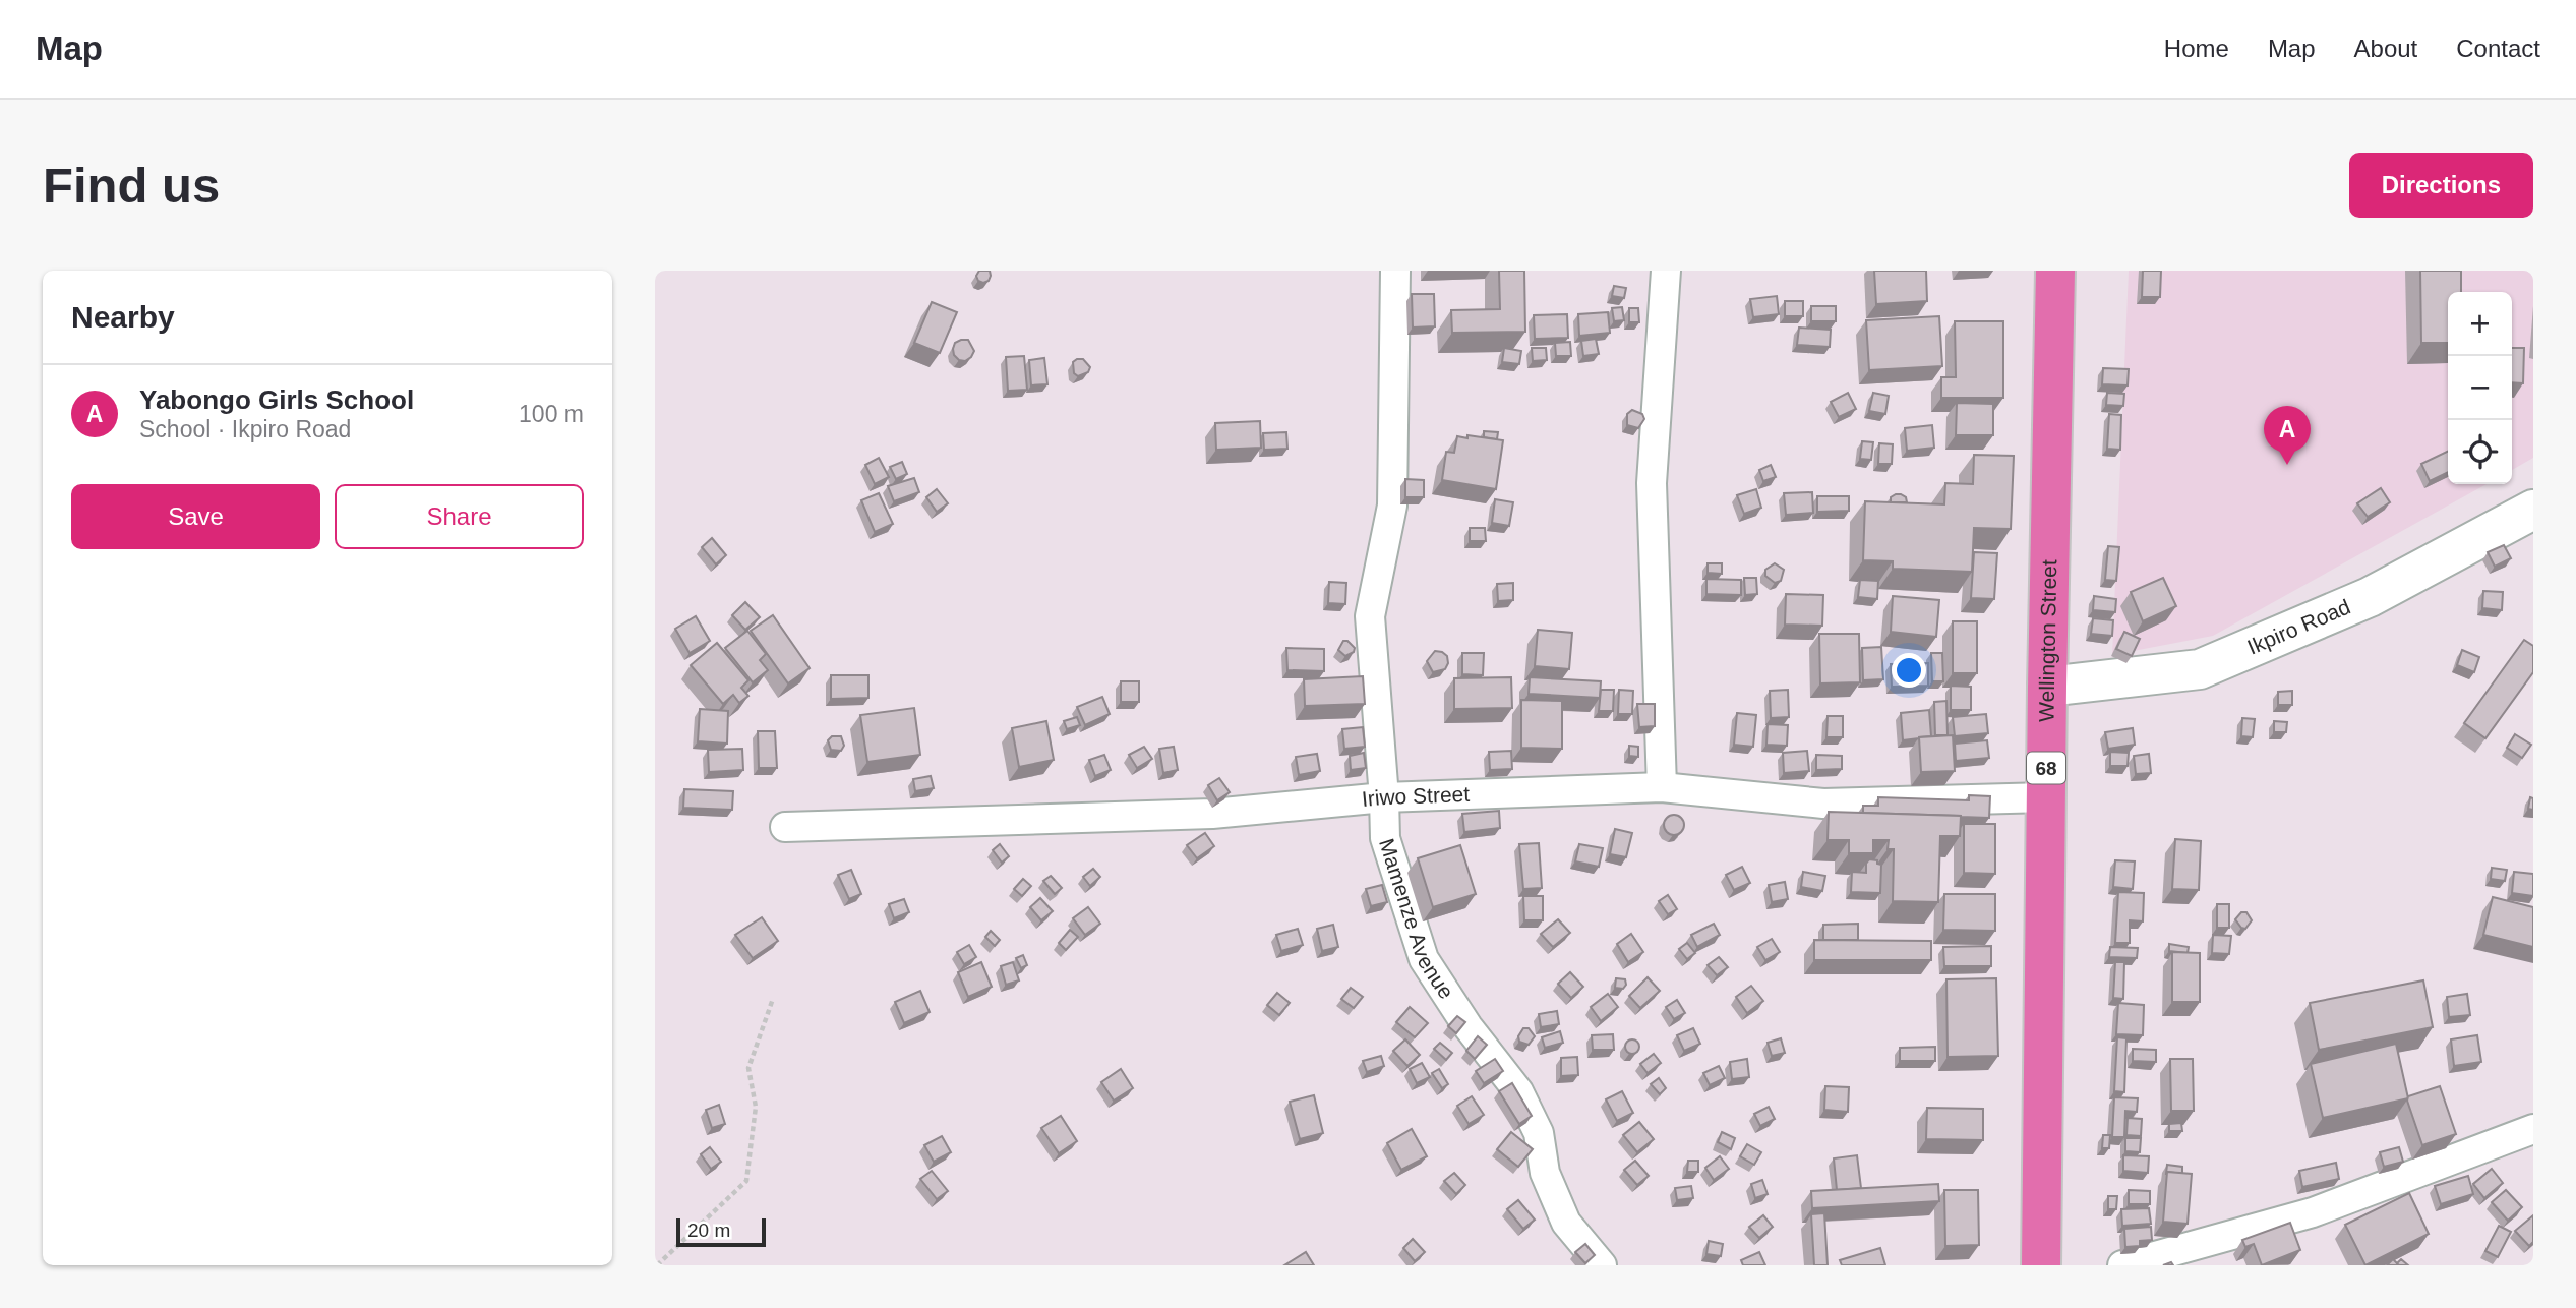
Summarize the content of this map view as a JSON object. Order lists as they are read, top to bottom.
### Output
{
  "streets": {
    "main road": ["Wellington Street", "68"],
    "street": ["Ikpiro Road", "Iriwo Street", "Mamenze Avenue"]
  },
  "crossings": [
    ["Ikpiro Road", "Wellington Street"],
    ["Wellington Street", "Iriwo Street"],
    ["Iriwo Street", "Mamenze Avenue"]
  ],
  "scale_bar": "20 m",
  "page": {
    "header": "Map",
    "nav": [
      "Home",
      "Map",
      "About",
      "Contact"
    ],
    "buttons": [
      "Directions",
      ["Save", "Share"]
    ],
    "title": "Find us",
    "heading": "Nearby",
    "map_buttons": ["+", "−"],
    "list": [
      {
        "mark": "A",
        "name": "Yabongo Girls School",
        "note": "School · Ikpiro Road",
        "value": "100 m"
      }
    ],
    "pins": "A",
    "scale": "20 m"
  }
}
